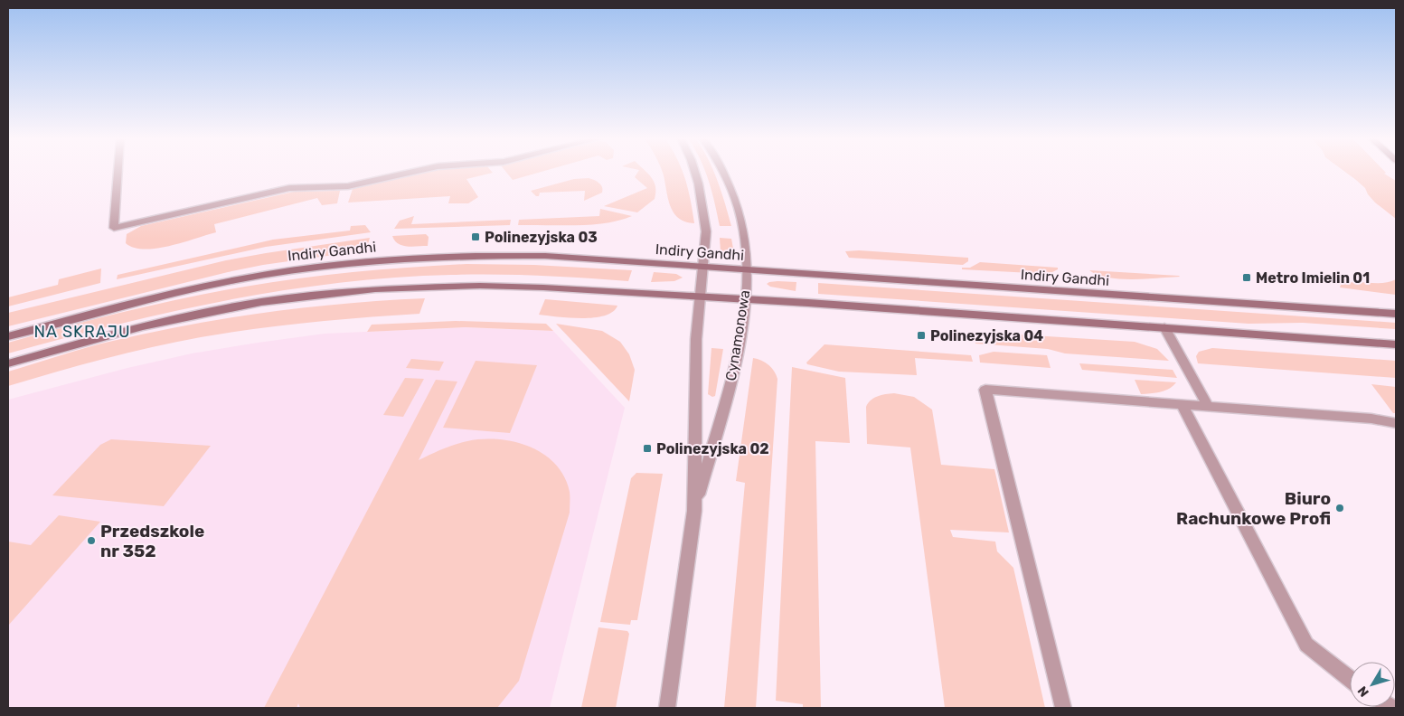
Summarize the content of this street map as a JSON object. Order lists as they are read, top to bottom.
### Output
{
  "streets": {
    "street": ["Indiry Gandhi", "Cynamonowa"]
  },
  "crossings": [
    ["Indiry Gandhi", "Cynamonowa"]
  ],
  "districts": ["NA SKRAJU"],
  "places": {
    "transit": [
      "Polinezyjska 03",
      "Metro Imielin 01",
      "Polinezyjska 04",
      "Polinezyjska 02"
    ],
    "other": ["Biuro Rachunkowe Profi", "Przedszkole nr 352"]
  },
  "north": "bottom left"
}
